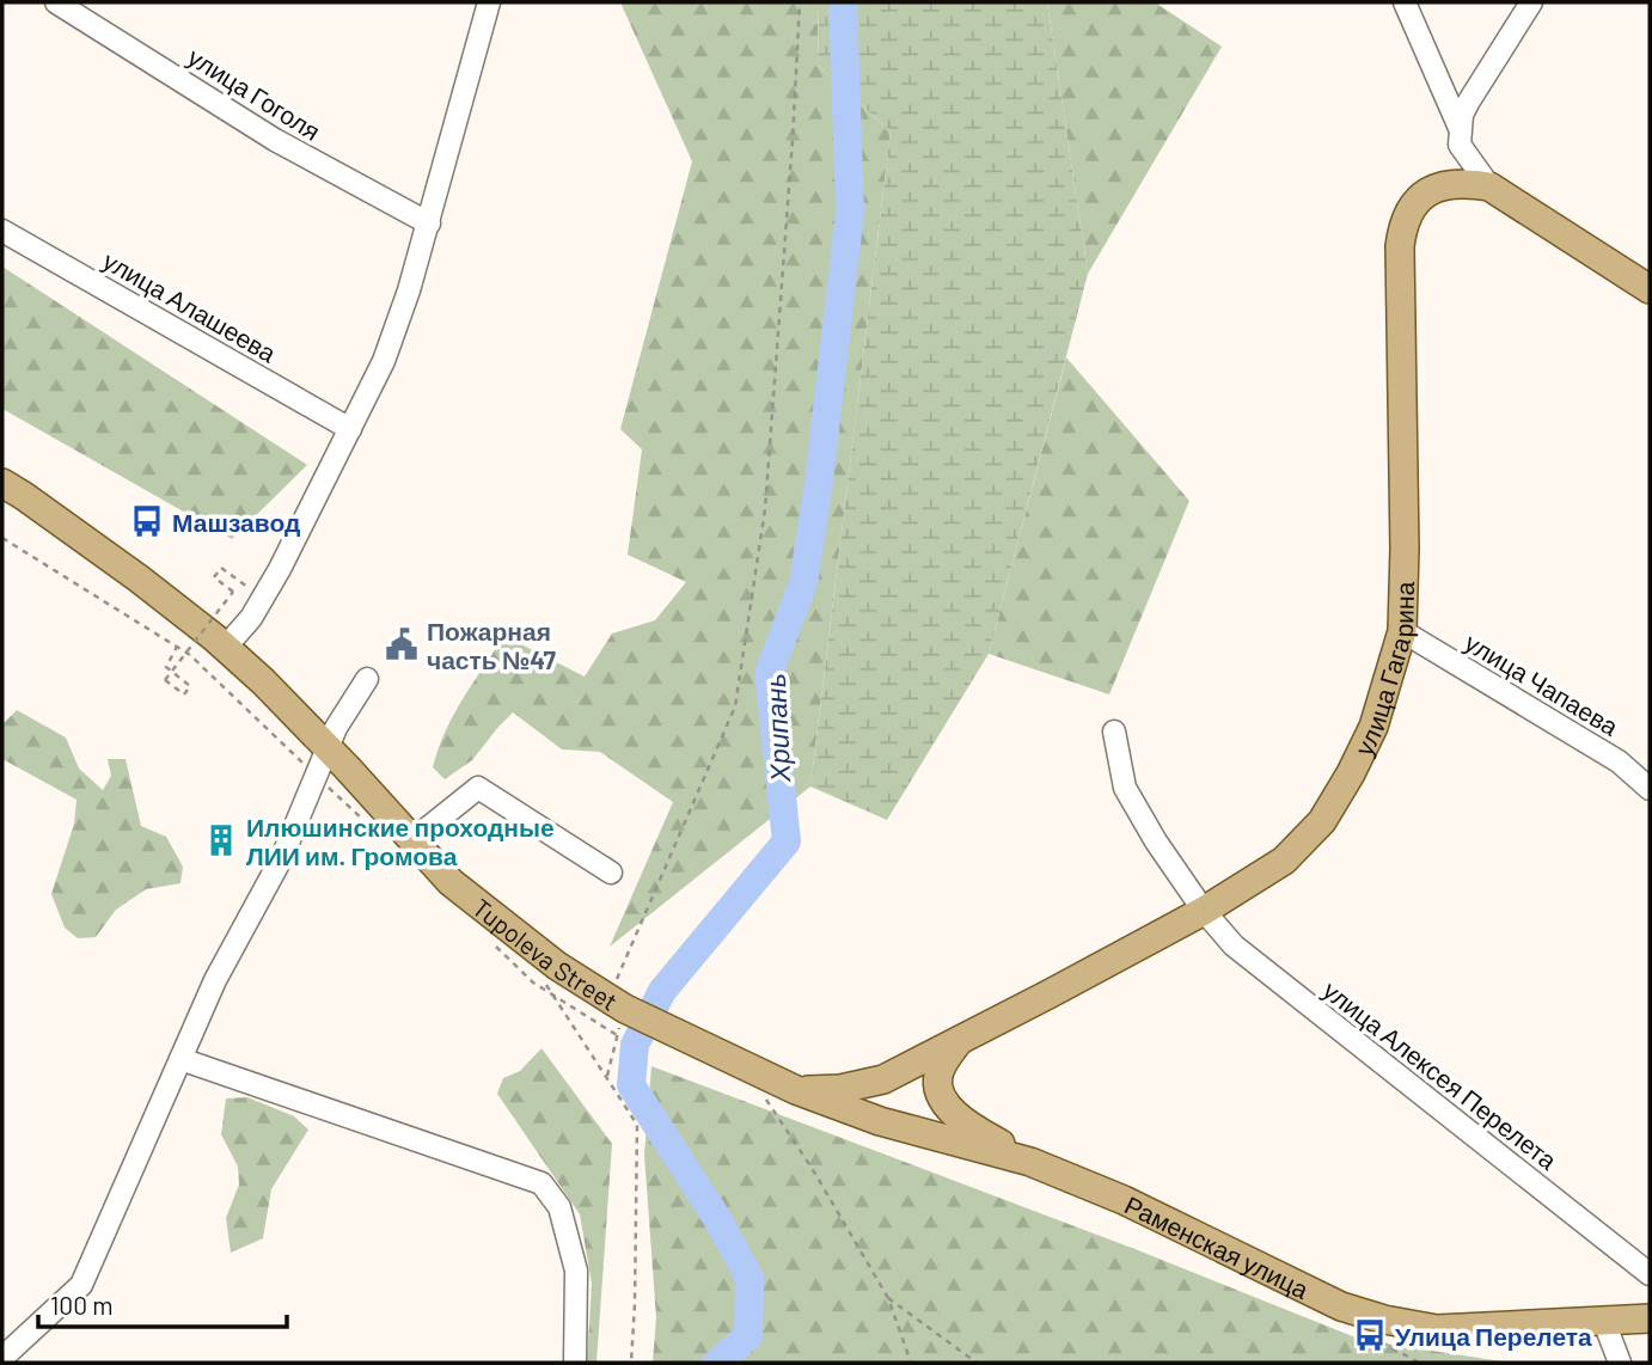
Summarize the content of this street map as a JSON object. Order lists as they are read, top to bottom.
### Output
{
  "streets": {
    "main road": ["улица Гагарина", "Tupoleva Street", "Раменская улица"],
    "street": [
      "улица Гоголя",
      "улица Алашеева",
      "улица Чапаева",
      "улица Алексея Перелета"
    ]
  },
  "crossings": [
    ["улица Гагарина", "улица Чапаева"],
    ["улица Гагарина", "Tupoleva Street"],
    ["улица Гагарина", "улица Алексея Перелета"],
    ["улица Гагарина", "Раменская улица"],
    ["Tupoleva Street", "Раменская улица"]
  ],
  "water": ["Хрипань"],
  "places": {
    "bus stop": ["Машзавод", "Улица Перелета"],
    "public building": ["Пожарная часть №47"],
    "building": ["Илюшинские проходные ЛИИ им. Громова"]
  },
  "scale_bar": "100 m"
}
